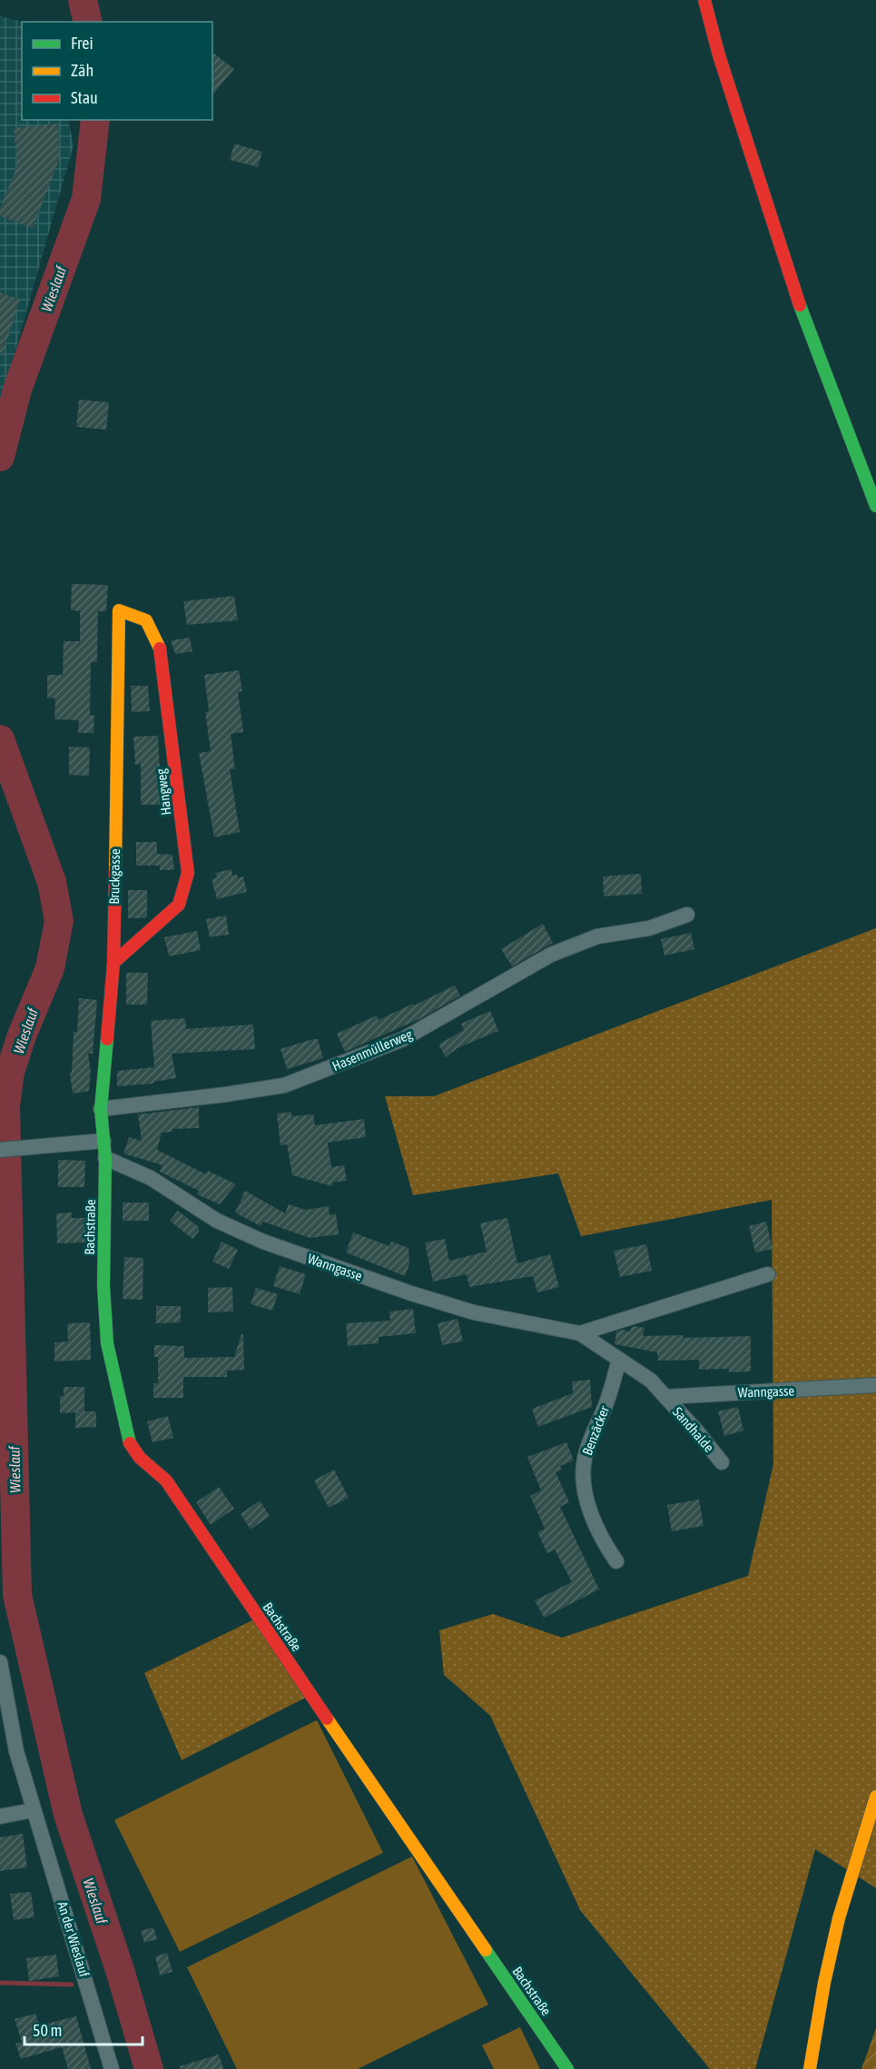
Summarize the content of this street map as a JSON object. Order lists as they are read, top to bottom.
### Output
{
  "streets": {
    "street": [
      "Hangweg",
      "Bruckgasse",
      "Hasenmüllerweg",
      "Bachstraße",
      "Wanngasse",
      "Sandhalde",
      "Benzäcker",
      "An der Wieslauf"
    ]
  },
  "crossings": [
    ["Hangweg", "Bruckgasse"],
    ["Bruckgasse", "Hasenmüllerweg"],
    ["Bruckgasse", "Bachstraße"],
    ["Bruckgasse", "Wanngasse"],
    ["Bachstraße", "Wanngasse"],
    ["Wanngasse", "Sandhalde"],
    ["Wanngasse", "Benzäcker"]
  ],
  "water": ["Wieslauf"],
  "legend": ["Frei", "Zäh", "Stau"],
  "scale_bar": "50 m"
}
